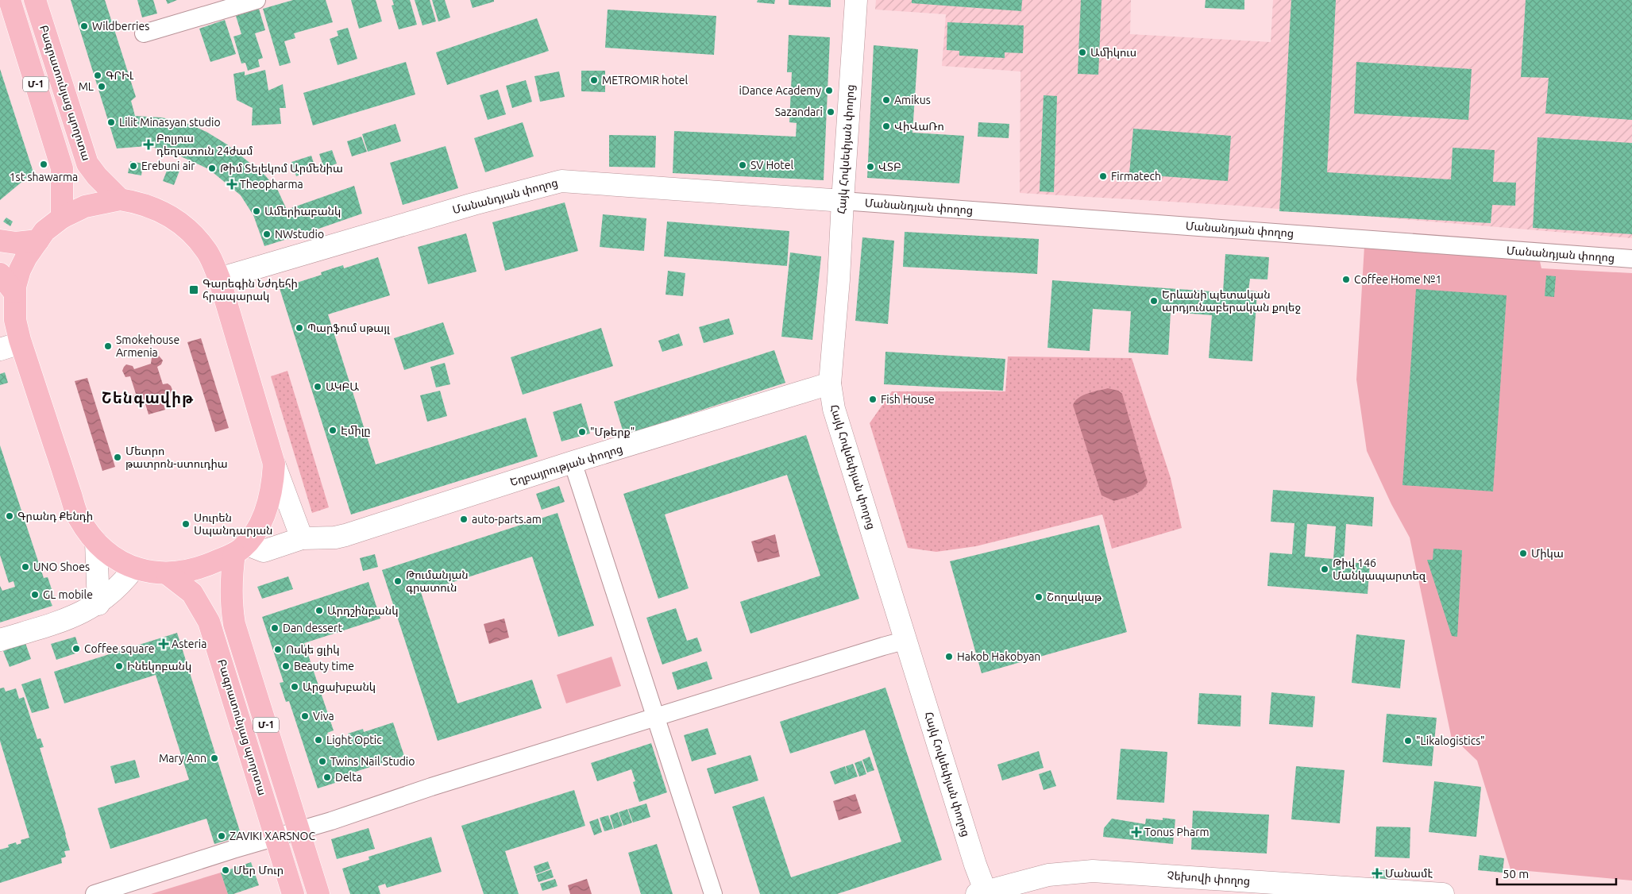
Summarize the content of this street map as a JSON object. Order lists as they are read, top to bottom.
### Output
{
  "streets": {
    "main road": ["Մ-1", "Բագրատունյաց պողոտա"],
    "street": [
      "Հայկ Հովսեփյան փողոց",
      "Մանանդյան փողոց",
      "Եղբայրության փողոց",
      "Չեխովի փողոց"
    ]
  },
  "crossings": [
    ["Բագրատունյաց պողոտա", "Եղբայրության փողոց"],
    ["Հայկ Հովսեփյան փողոց", "Մանանդյան փողոց"],
    ["Հայկ Հովսեփյան փողոց", "Եղբայրության փողոց"],
    ["Հայկ Հովսեփյան փողոց", "Չեխովի փողոց"]
  ],
  "districts": ["Շենգավիթ"],
  "places": {
    "other": [
      "Wildberries",
      "Ամիկուս",
      "ԳՐԻԼ",
      "METROMIR hotel",
      "ML",
      "iDance Academy",
      "Amikus",
      "Sazandari",
      "Lilit Minasyan studio",
      "ՎիՎաՌո",
      "1st shawarma",
      "SV Hotel",
      "Erebuni air",
      "ՎՏԲ",
      "Թիմ Տելեկոմ Արմենիա",
      "Firmatech",
      "Ամերիաբանկ",
      "NWstudio",
      "Coffee Home №1",
      "Երևանի պետական արդյունաբերական քոլեջ",
      "Պարֆում սթայլ",
      "Smokehouse Armenia",
      "ԱԿԲԱ",
      "Fish House",
      "Էմիլը",
      "\"Մթերք\"",
      "Մետրո թատրոն-ստուդիա",
      "Գրանդ Քենդի",
      "auto-parts.am",
      "Սուրեն Սպանդարյան",
      "Միկա",
      "UNO Shoes",
      "Թիվ 146 Մանկապարտեզ",
      "Թումանյան գրատուն",
      "GL mobile",
      "Շողակաթ",
      "Արդշինբանկ",
      "Dan dessert",
      "Coffee square",
      "Ոսկե ցլիկ",
      "Hakob Hakobyan",
      "Ինեկոբանկ",
      "Beauty time",
      "Արցախբանկ",
      "Viva",
      "Light Optic",
      "\"Likalogistics\"",
      "Mary Ann",
      "Twins Nail Studio",
      "Delta",
      "ZAVIKI XARSNOC",
      "Մեր Մուր"
    ],
    "health": [
      "Բոլյուս դեղատուն 24ժամ",
      "Theopharma",
      "Asteria",
      "Tonus Pharm",
      "Մանամէ"
    ],
    "transit": ["Գարեգին Նժդեհի հրապարակ"]
  },
  "scale_bar": "50 m"
}
